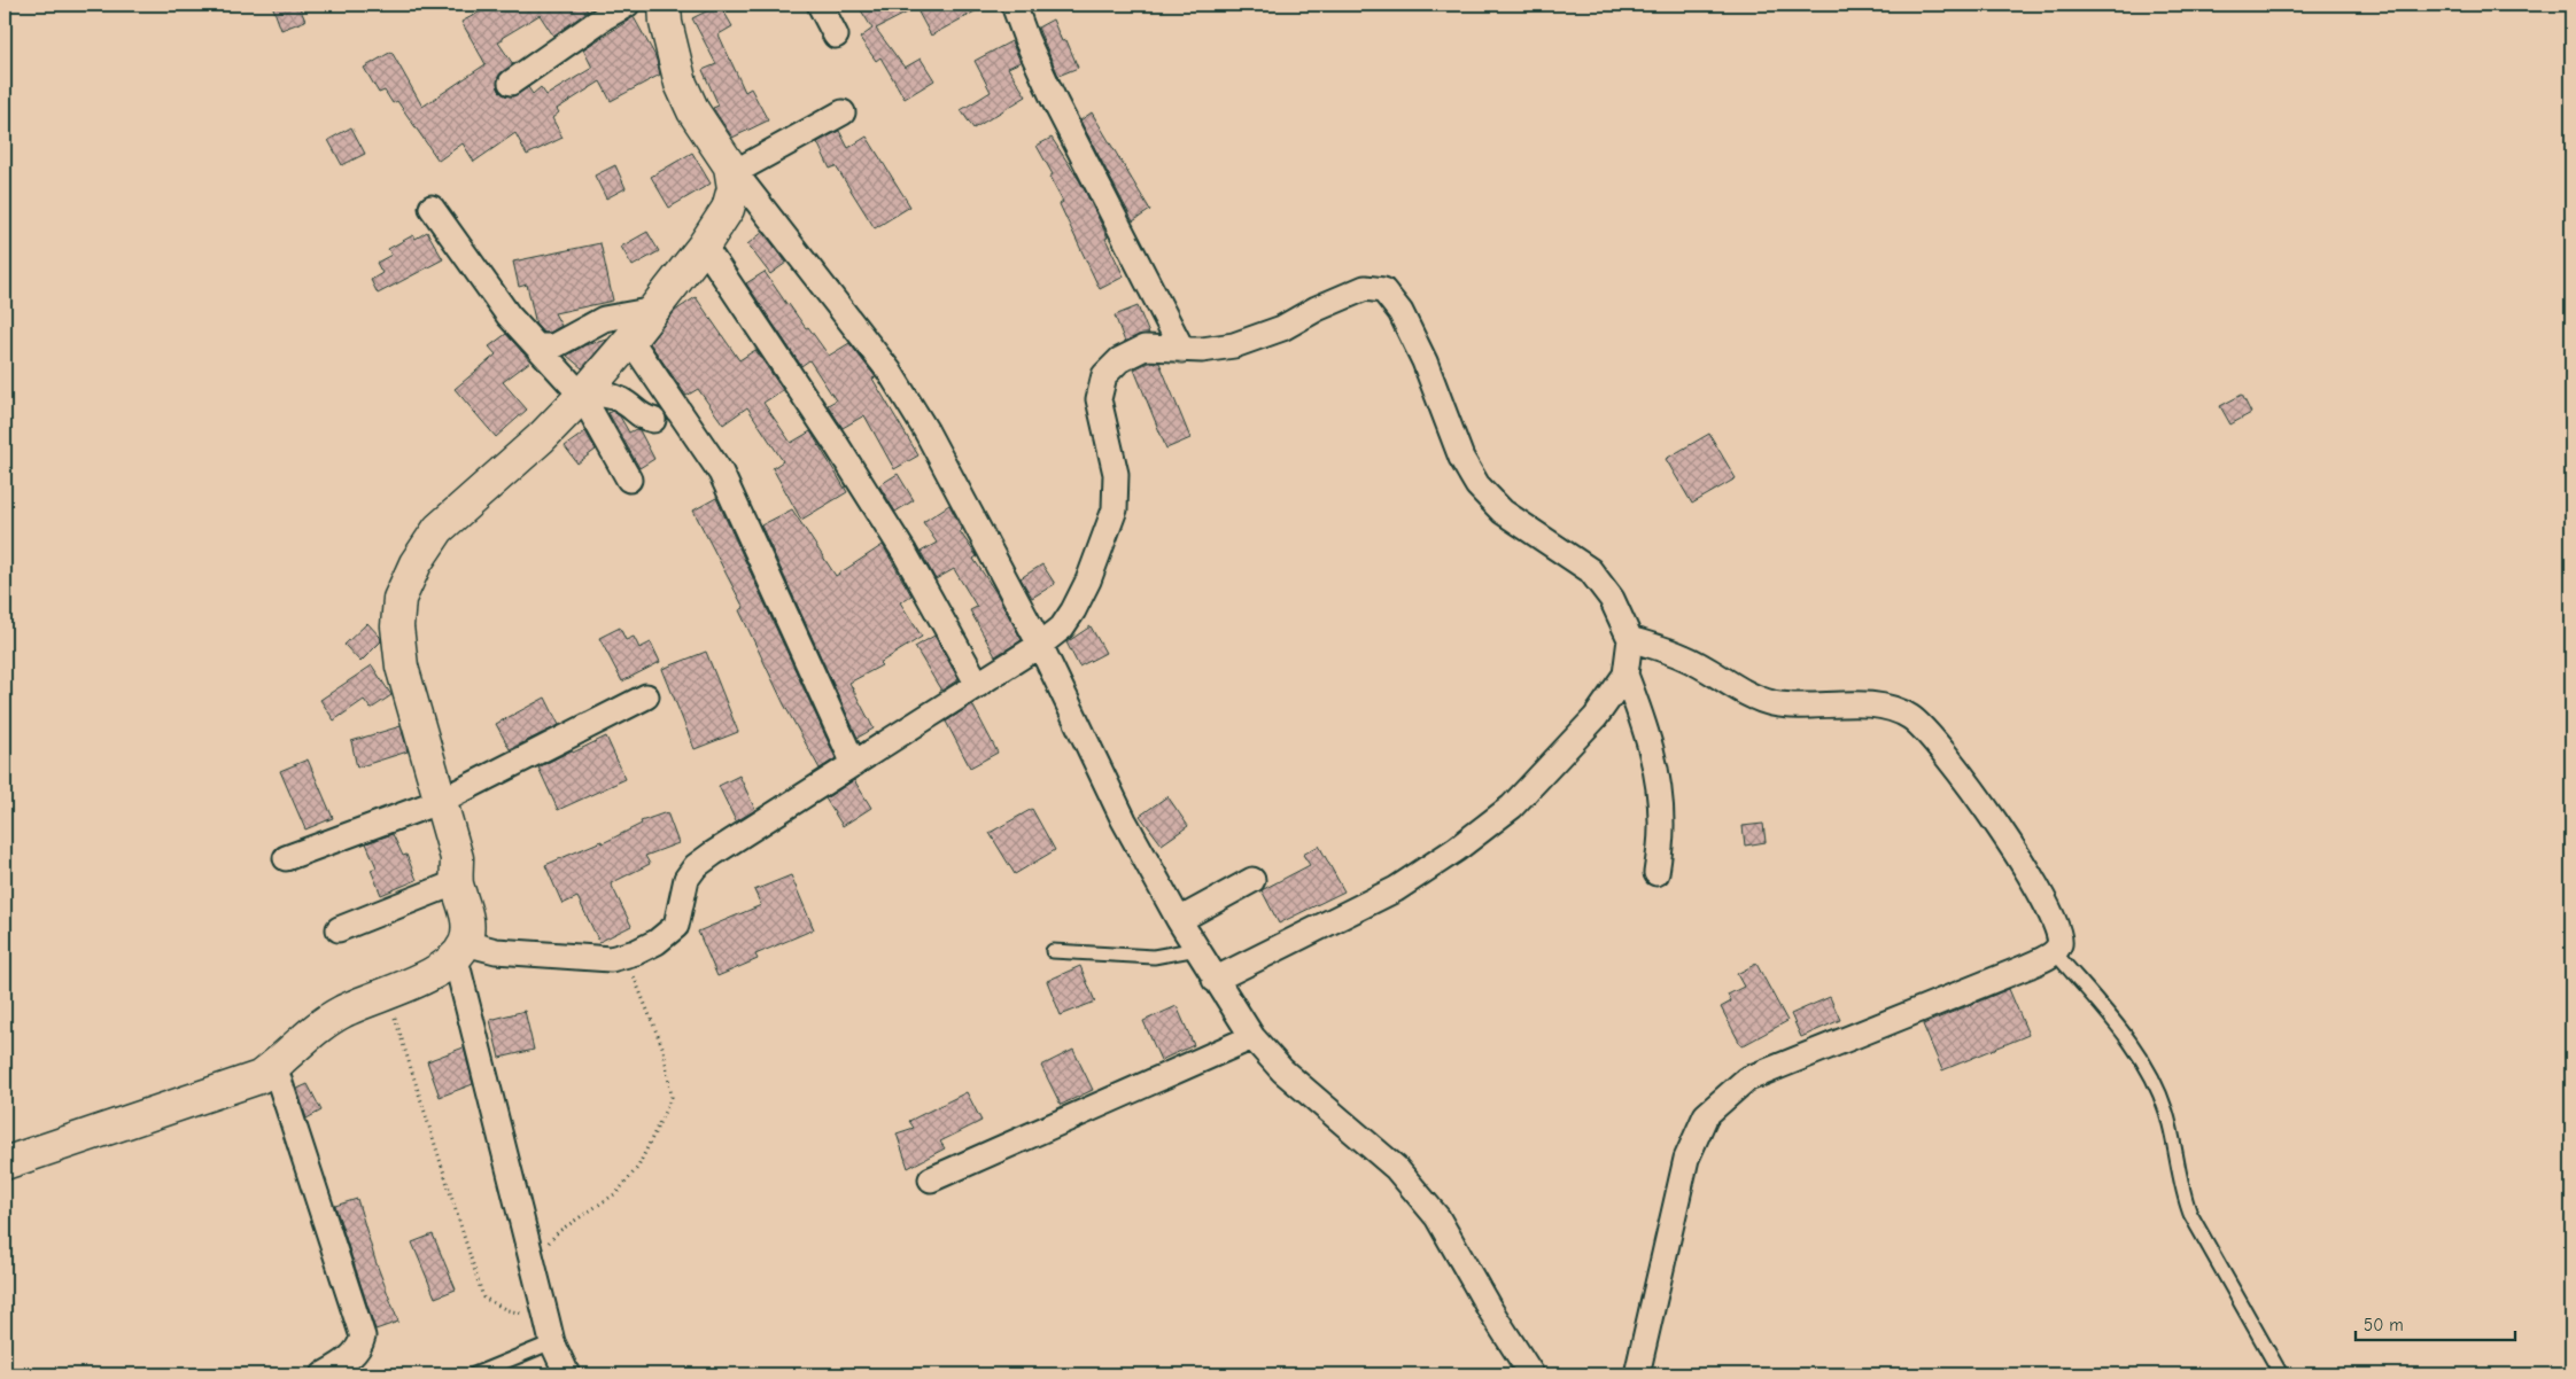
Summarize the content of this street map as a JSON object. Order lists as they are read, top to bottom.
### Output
{
  "scale_bar": "50 m"
}
